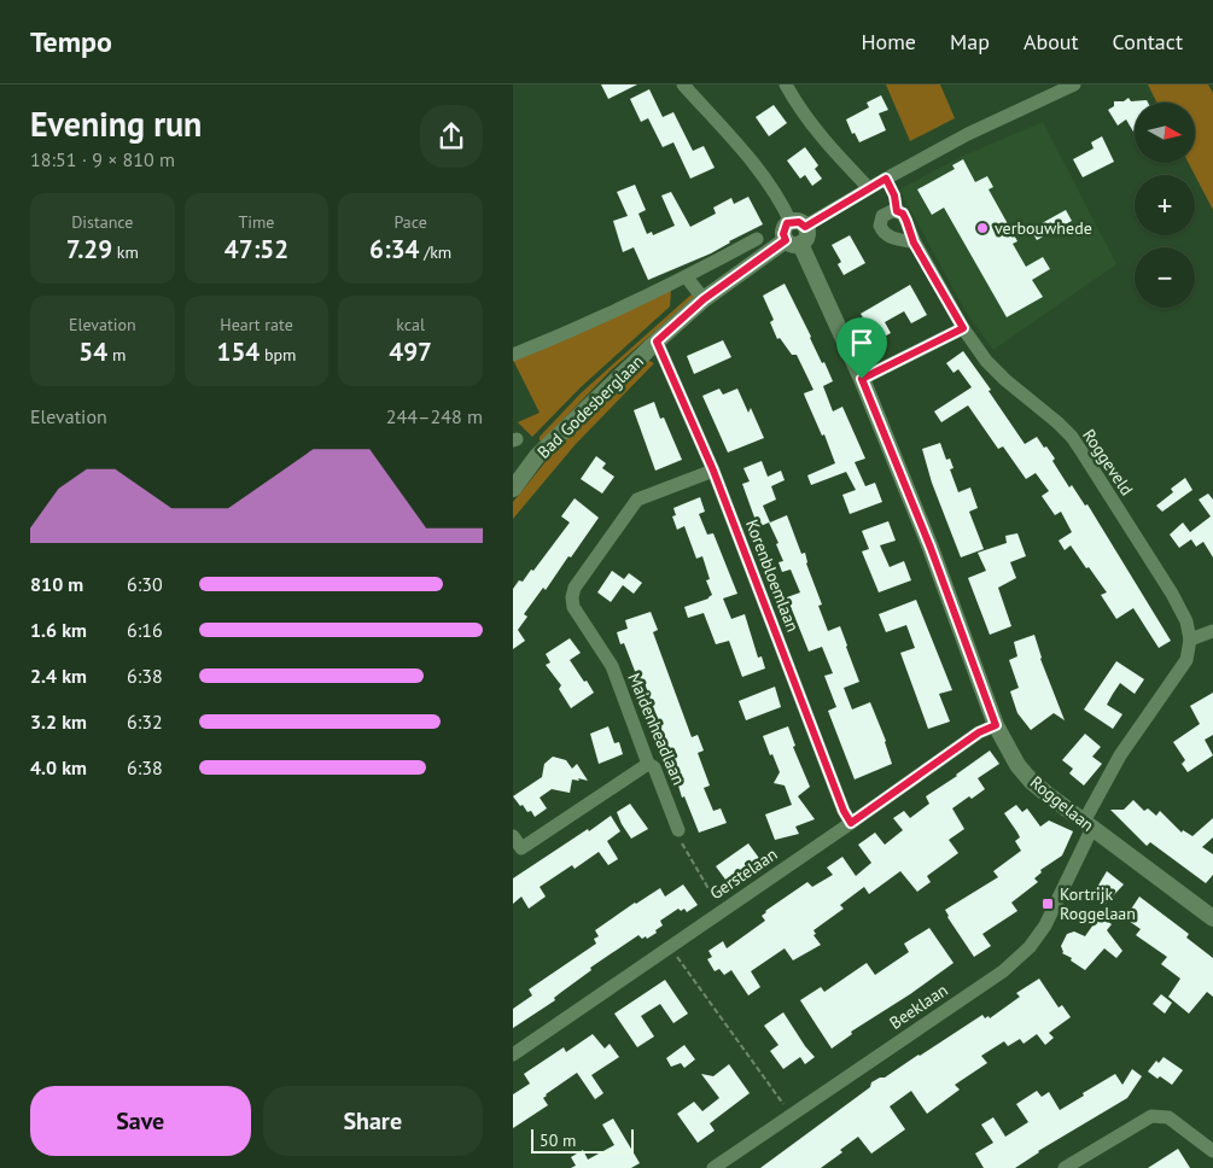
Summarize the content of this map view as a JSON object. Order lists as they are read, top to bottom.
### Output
{
  "streets": {
    "street": [
      "Bad Godesberglaan",
      "Roggeveld",
      "Korenbloemlaan",
      "Maidenheadlaan",
      "Roggelaan",
      "Gerstelaan",
      "Beeklaan"
    ]
  },
  "crossings": [
    ["Bad Godesberglaan", "Korenbloemlaan"],
    ["Bad Godesberglaan", "Roggelaan"],
    ["Roggeveld", "Beeklaan"],
    ["Korenbloemlaan", "Maidenheadlaan"],
    ["Korenbloemlaan", "Gerstelaan"],
    ["Roggelaan", "Gerstelaan"],
    ["Roggelaan", "Beeklaan"]
  ],
  "places": {
    "other": ["verbouwhede"],
    "transit": ["Kortrijk Roggelaan"]
  },
  "scale_bar": "50 m",
  "north": "right",
  "page": {
    "header": "Tempo",
    "nav": [
      "Home",
      "Map",
      "About",
      "Contact"
    ],
    "heading": ["Evening run", "18:51 · 9 × 810 m"],
    "map_buttons": ["+", "−"],
    "stats": [
      ["Distance", "7.29 km"],
      ["Time", "47:52"],
      ["Pace", "6:34 /km"],
      ["Elevation", "54 m"],
      ["Heart rate", "154 bpm"],
      ["kcal", "497"]
    ],
    "chart": ["Elevation", "244–248 m"],
    "list": [
      {
        "name": "810 m",
        "note": "6:30"
      },
      {
        "name": "1.6 km",
        "note": "6:16"
      },
      {
        "name": "2.4 km",
        "note": "6:38"
      },
      {
        "name": "3.2 km",
        "note": "6:32"
      },
      {
        "name": "4.0 km",
        "note": "6:38"
      }
    ],
    "buttons": ["Save", "Share"],
    "scale": "50 m"
  }
}
